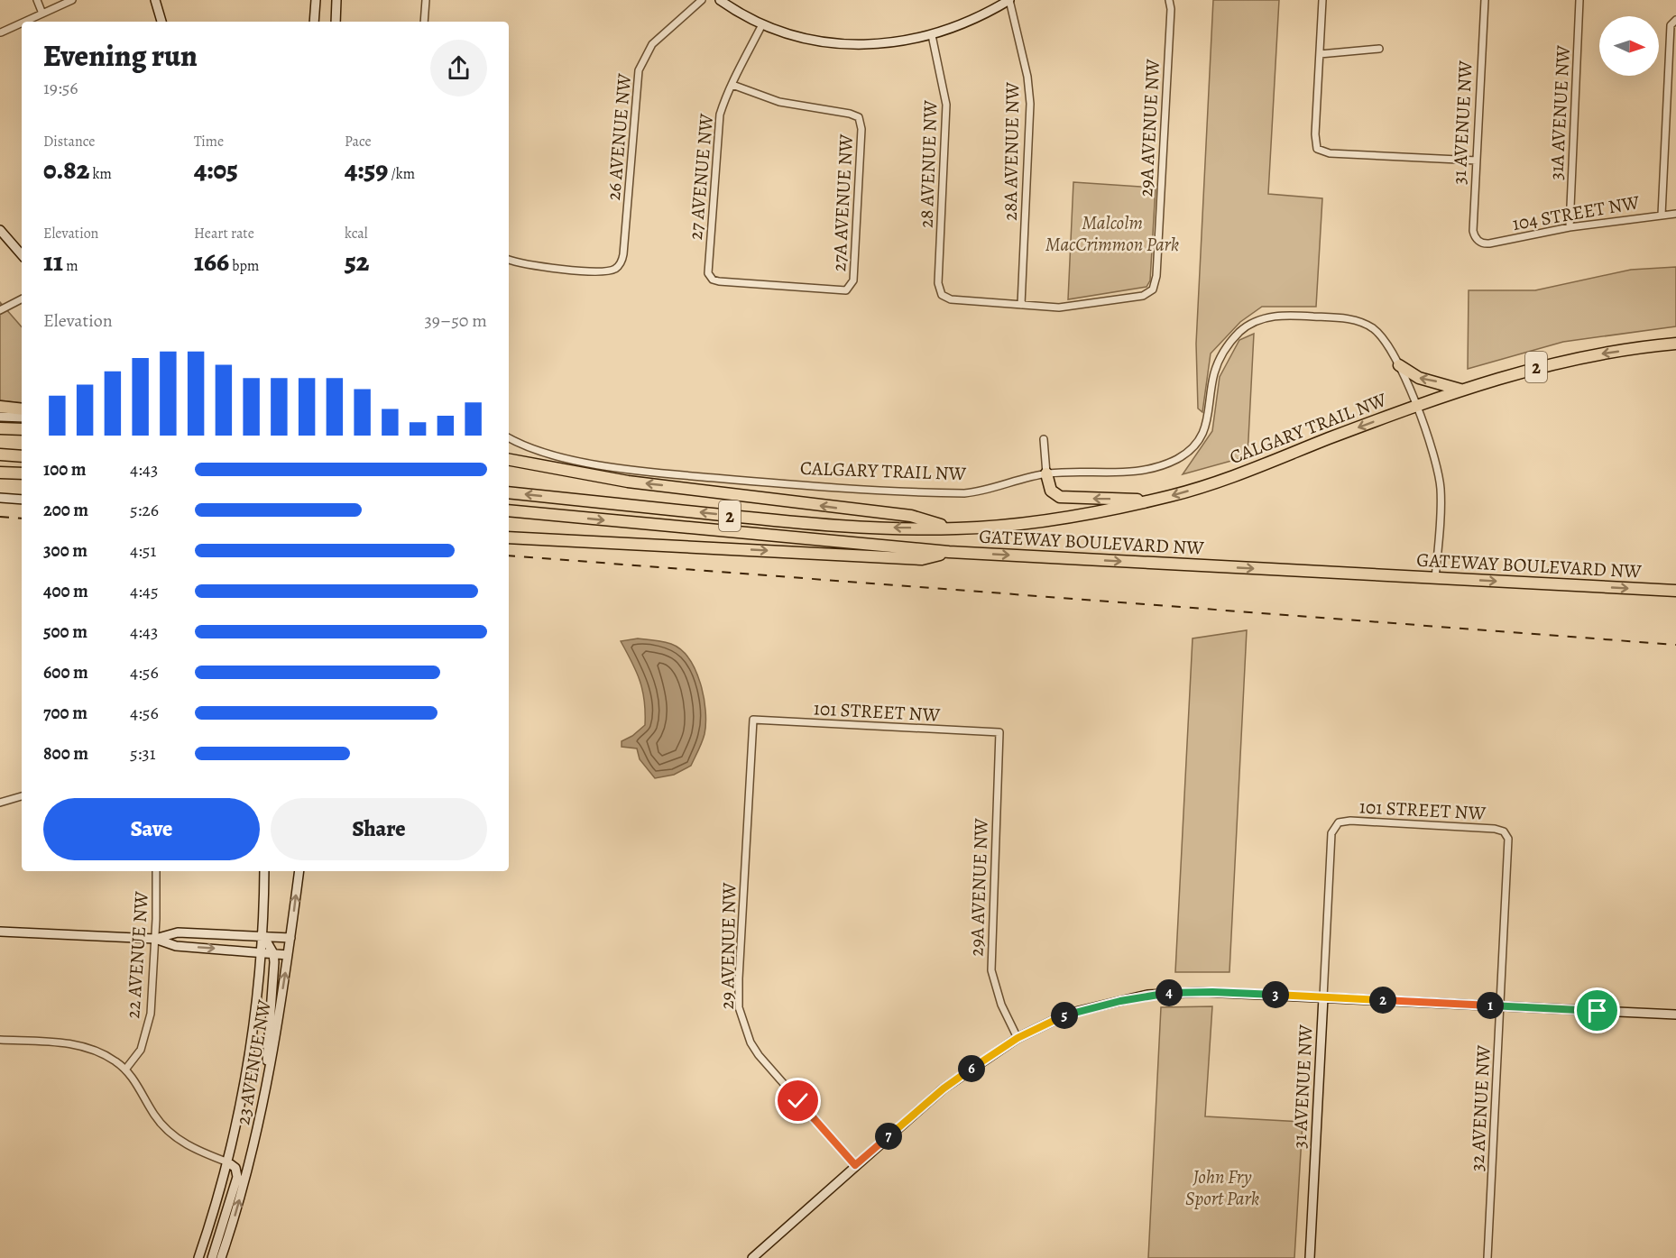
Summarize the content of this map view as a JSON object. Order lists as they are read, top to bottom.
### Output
{
  "streets": {
    "highway": ["2", "CALGARY TRAIL NW", "GATEWAY BOULEVARD NW"],
    "main road": ["31 AVENUE NW", "23 AVENUE NW"],
    "street": [
      "31A AVENUE NW",
      "29A AVENUE NW",
      "26 AVENUE NW",
      "28A AVENUE NW",
      "28 AVENUE NW",
      "27 AVENUE NW",
      "27A AVENUE NW",
      "104 STREET NW",
      "101 STREET NW",
      "29 AVENUE NW",
      "22 AVENUE NW",
      "32 AVENUE NW"
    ]
  },
  "crossings": [
    ["31A AVENUE NW", "104 STREET NW"],
    ["31 AVENUE NW", "104 STREET NW"],
    ["31 AVENUE NW", "101 STREET NW"],
    ["29A AVENUE NW", "28A AVENUE NW"],
    ["29A AVENUE NW", "28 AVENUE NW"],
    ["29A AVENUE NW", "101 STREET NW"],
    ["28A AVENUE NW", "28 AVENUE NW"],
    ["27 AVENUE NW", "27A AVENUE NW"],
    ["101 STREET NW", "29 AVENUE NW"],
    ["101 STREET NW", "32 AVENUE NW"]
  ],
  "parks": ["Malcolm MacCrimmon Park", "John Fry Sport Park"],
  "north": "right",
  "page": {
    "heading": ["Evening run", "19:56"],
    "stats": [
      ["Distance", "0.82 km"],
      ["Time", "4:05"],
      ["Pace", "4:59 /km"],
      ["Elevation", "11 m"],
      ["Heart rate", "166 bpm"],
      ["kcal", "52"]
    ],
    "chart": ["Elevation", "39–50 m"],
    "list": [
      {
        "name": "100 m",
        "note": "4:43"
      },
      {
        "name": "200 m",
        "note": "5:26"
      },
      {
        "name": "300 m",
        "note": "4:51"
      },
      {
        "name": "400 m",
        "note": "4:45"
      },
      {
        "name": "500 m",
        "note": "4:43"
      },
      {
        "name": "600 m",
        "note": "4:56"
      },
      {
        "name": "700 m",
        "note": "4:56"
      },
      {
        "name": "800 m",
        "note": "5:31"
      }
    ],
    "buttons": ["Save", "Share"],
    "pins": [
      "4",
      "3",
      "2",
      "1",
      "5",
      "6",
      "7"
    ]
  }
}
